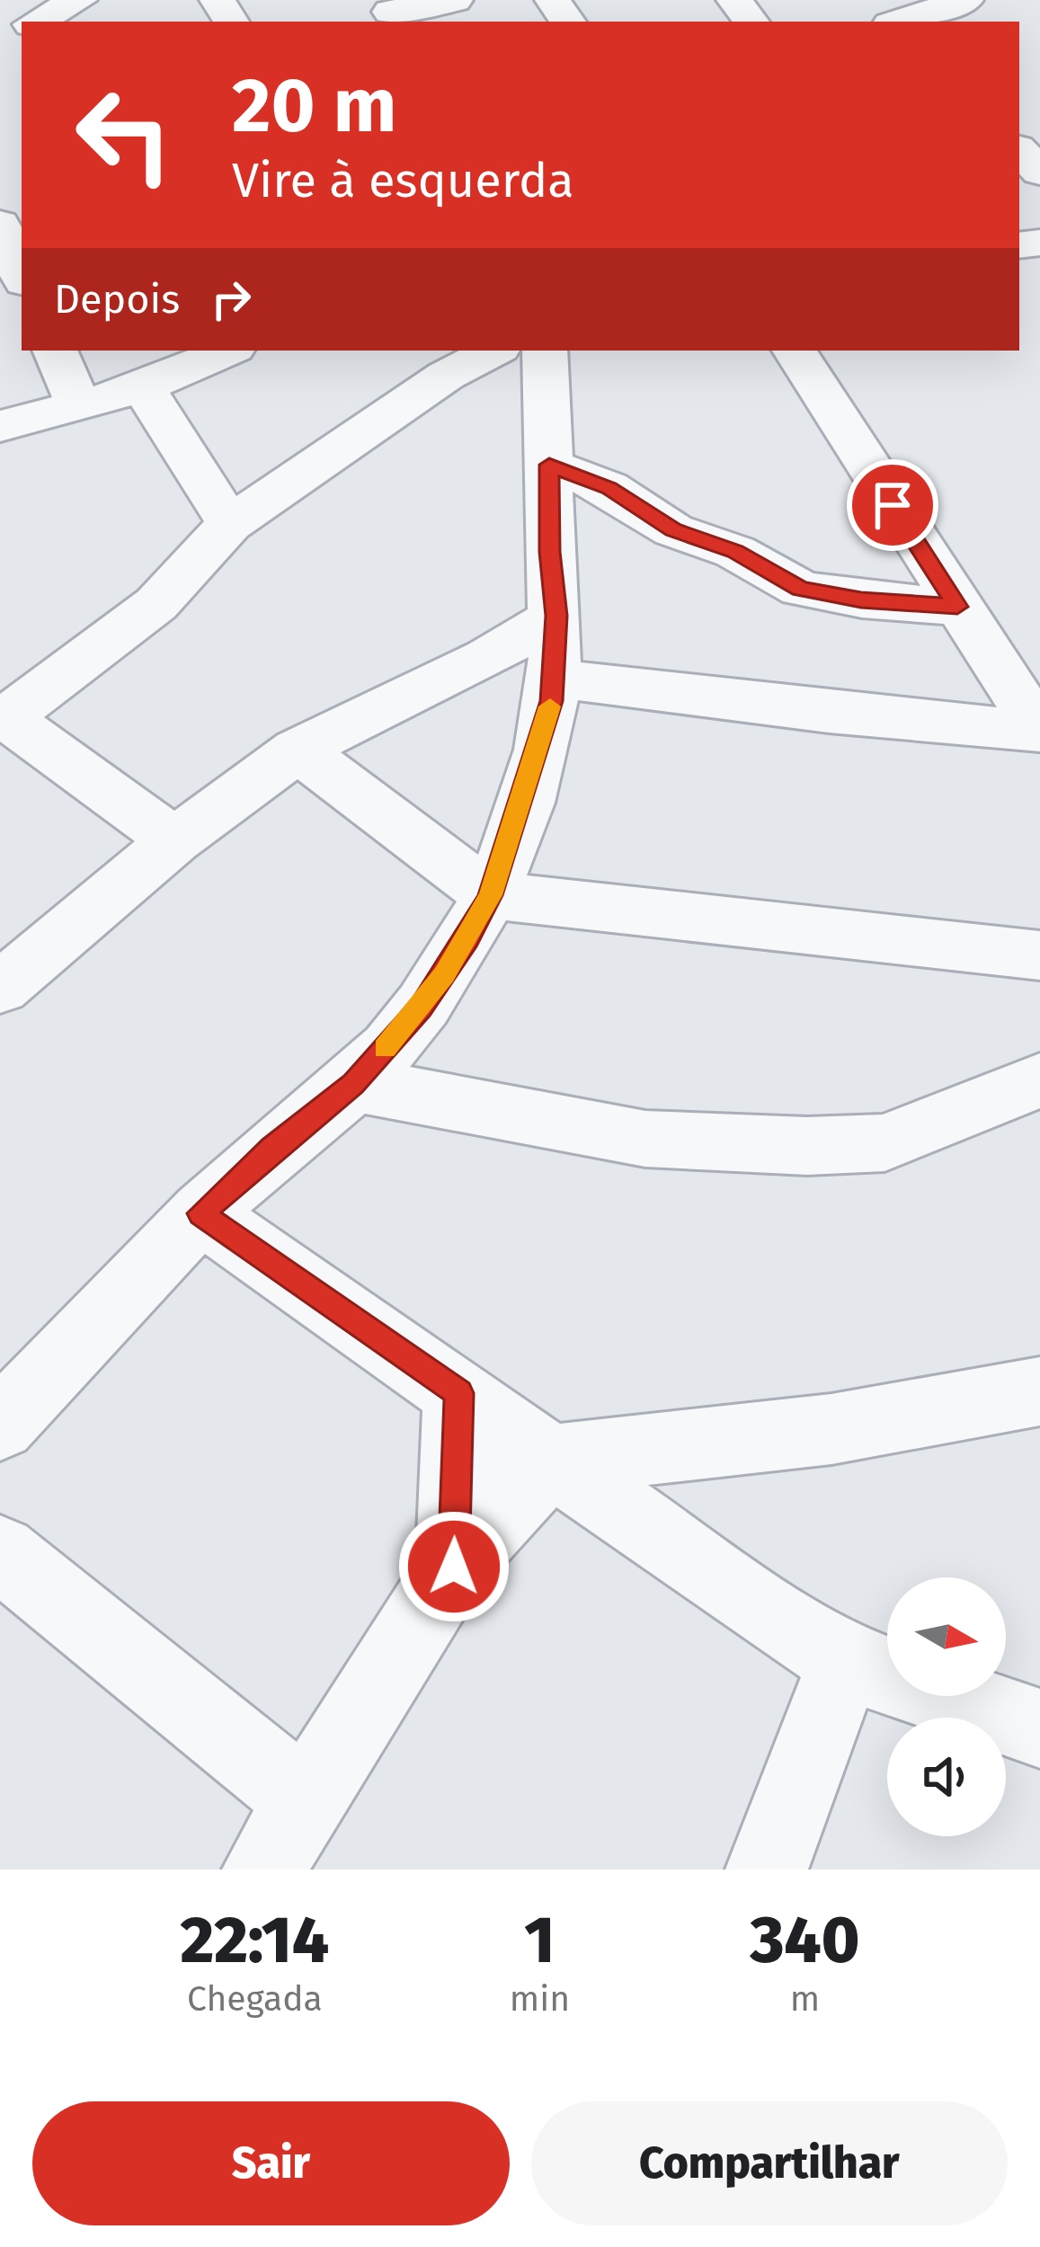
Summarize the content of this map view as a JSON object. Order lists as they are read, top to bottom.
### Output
{
  "north": "right",
  "page": {
    "turn": ["20 m", "Vire à esquerda"],
    "then": "Depois",
    "eta": [
      "22:14",
      "Chegada",
      "1",
      "min",
      "340",
      "m"
    ],
    "buttons": ["Sair", "Compartilhar"]
  }
}
